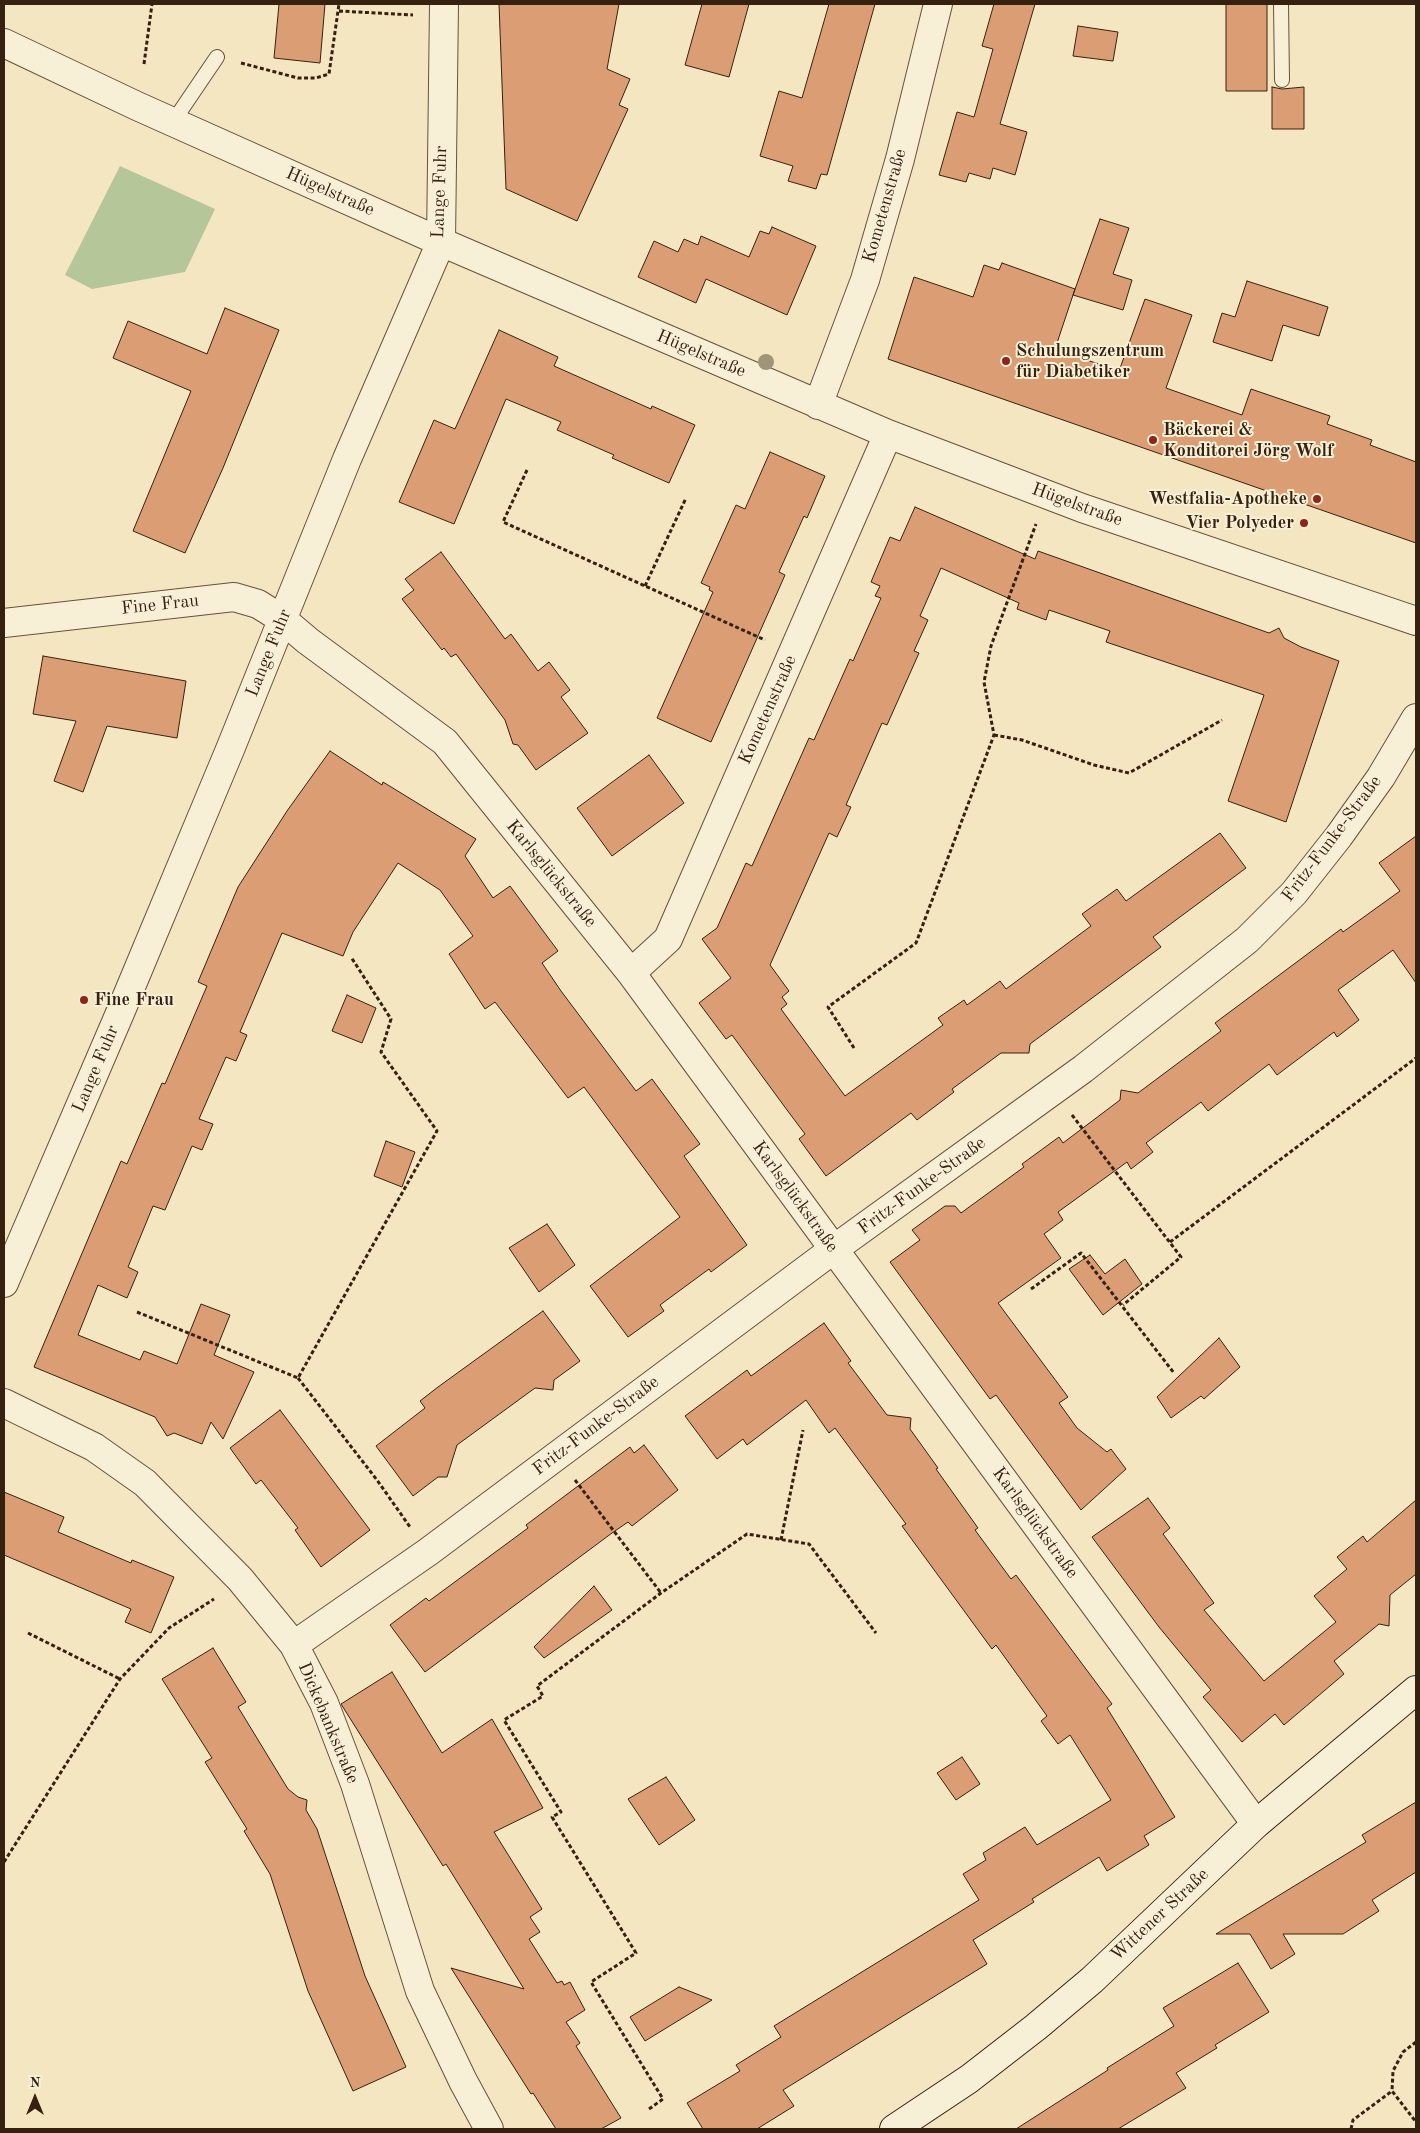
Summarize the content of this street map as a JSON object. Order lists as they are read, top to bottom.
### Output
{
  "streets": {
    "street": [
      "Hügelstraße",
      "Lange Fuhr",
      "Kometenstraße",
      "Fine Frau",
      "Fritz-Funke-Straße",
      "Karlsglückstraße",
      "Dickebankstraße",
      "Wittener Straße"
    ]
  },
  "crossings": [
    ["Hügelstraße", "Lange Fuhr"],
    ["Hügelstraße", "Kometenstraße"],
    ["Lange Fuhr", "Fine Frau"],
    ["Lange Fuhr", "Karlsglückstraße"],
    ["Kometenstraße", "Karlsglückstraße"],
    ["Fine Frau", "Karlsglückstraße"],
    ["Fritz-Funke-Straße", "Karlsglückstraße"],
    ["Fritz-Funke-Straße", "Dickebankstraße"],
    ["Karlsglückstraße", "Wittener Straße"]
  ],
  "places": [
    "Schulungszentrum für Diabetiker",
    "Bäckerei & Konditorei Jörg Wolf",
    "Westfalia-Apotheke",
    "Vier Polyeder",
    "Fine Frau"
  ],
  "north": "top"
}
